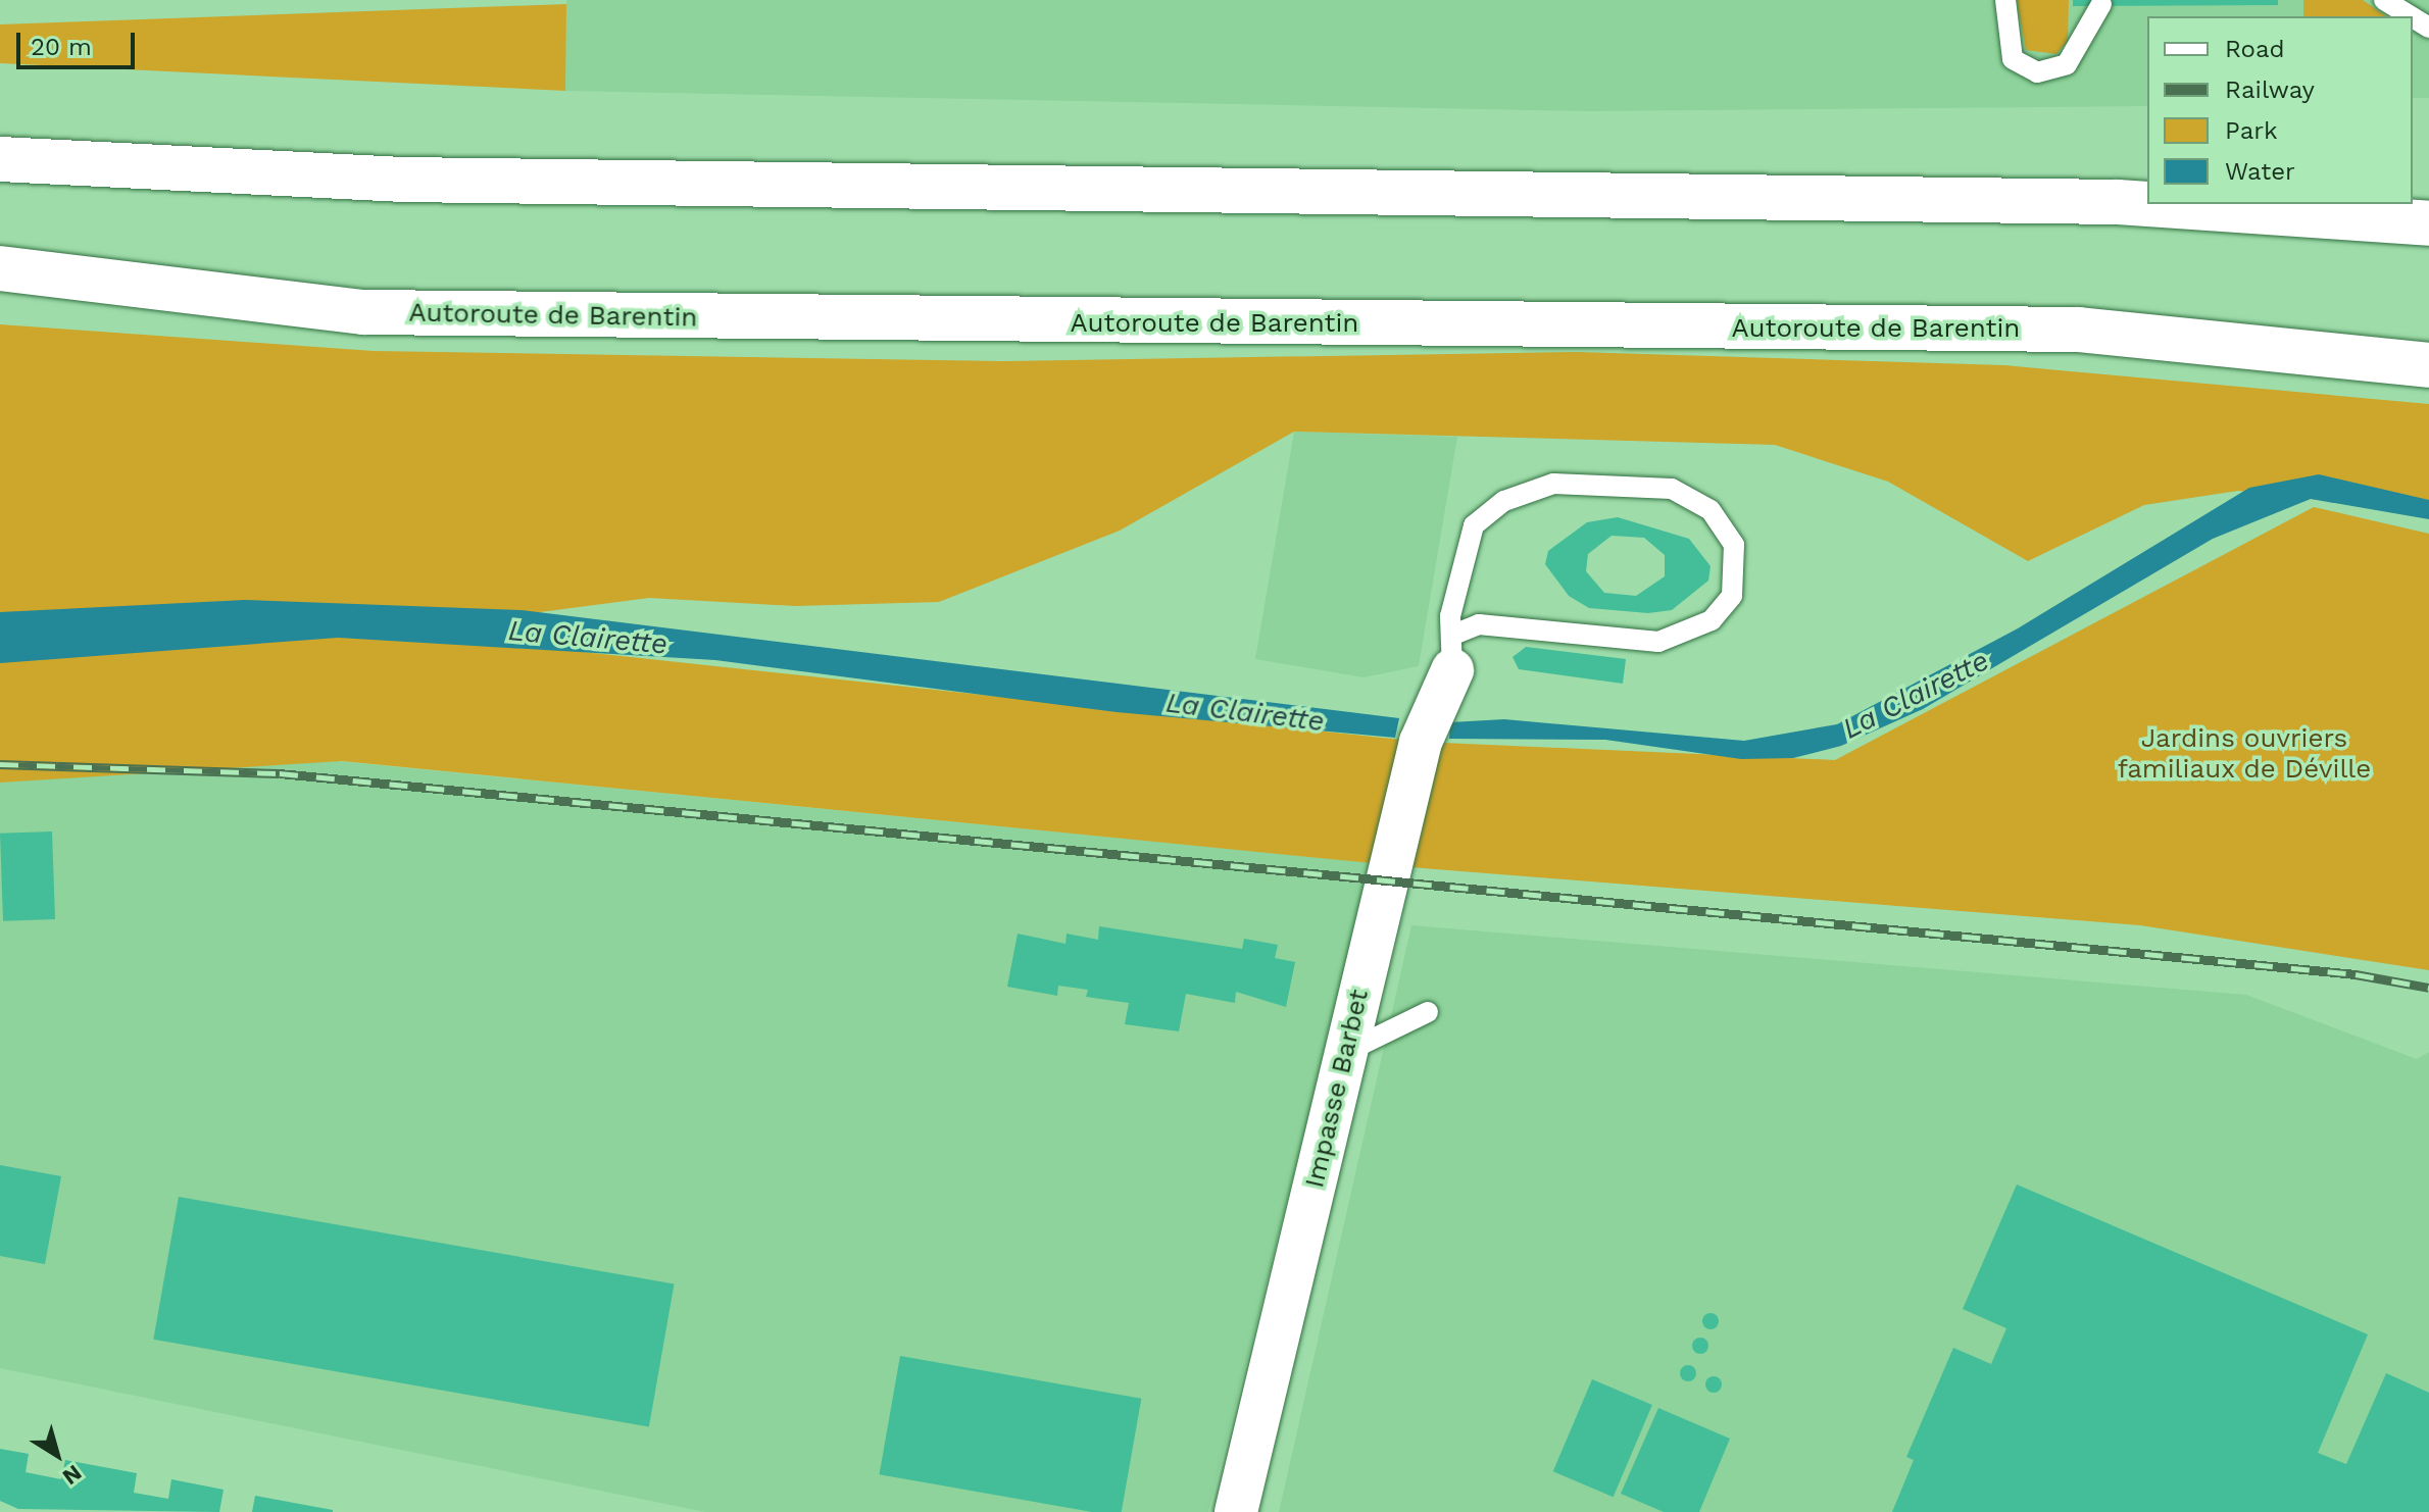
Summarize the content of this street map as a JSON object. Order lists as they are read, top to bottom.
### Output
{
  "streets": {
    "highway": ["Autoroute de Barentin"],
    "street": ["Impasse Barbet"]
  },
  "water": ["La Clairette"],
  "parks": ["Jardins ouvriers familiaux de Déville"],
  "legend": [
    "Road",
    "Railway",
    "Park",
    "Water"
  ],
  "scale_bar": "20 m",
  "north": "bottom right"
}
